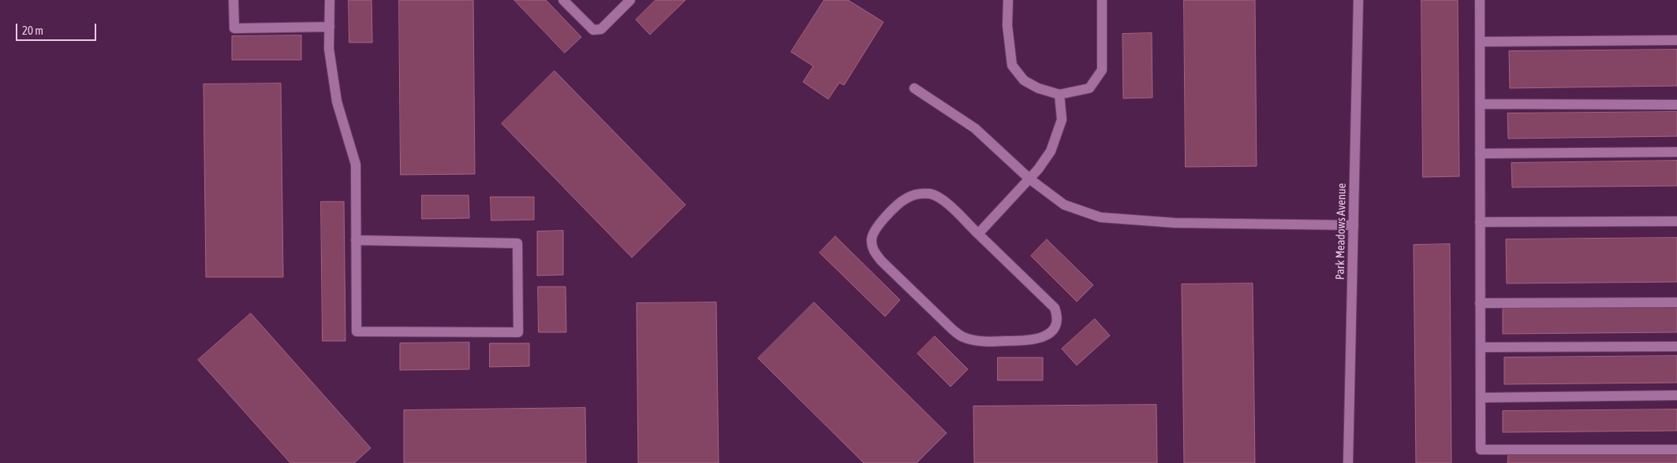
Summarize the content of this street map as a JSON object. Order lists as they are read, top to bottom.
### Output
{
  "streets": {
    "street": ["Park Meadows Avenue"]
  },
  "scale_bar": "20 m"
}
